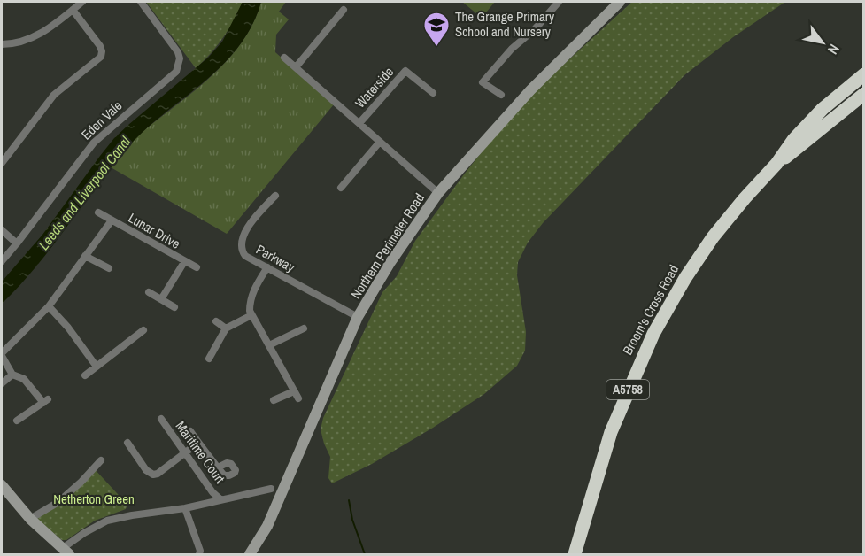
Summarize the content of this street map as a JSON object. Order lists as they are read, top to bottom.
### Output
{
  "streets": {
    "highway": ["Broom's Cross Road", "A5758"],
    "main road": ["Northern Perimeter Road"],
    "street": [
      "Waterside",
      "Eden Vale",
      "Lunar Drive",
      "Parkway",
      "Maritime Court"
    ]
  },
  "crossings": [
    ["Waterside", "Northern Perimeter Road"],
    ["Northern Perimeter Road", "Parkway"]
  ],
  "water": ["Leeds and Liverpool Canal"],
  "parks": ["Netherton Green"],
  "places": {
    "school or university": ["The Grange Primary School and Nursery"]
  },
  "north": "bottom right"
}
